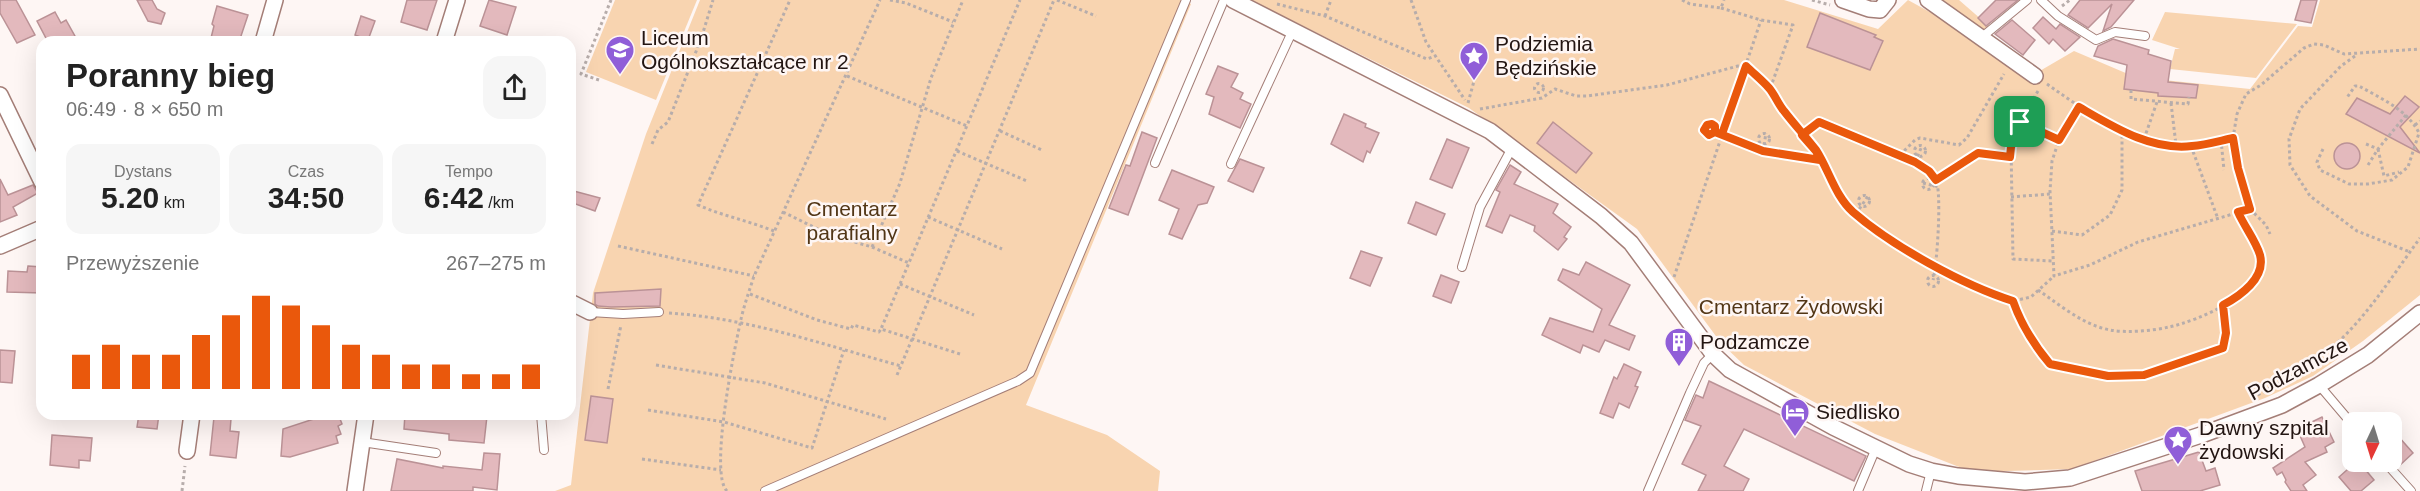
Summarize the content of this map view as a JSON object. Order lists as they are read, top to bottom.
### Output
{
  "streets": {
    "street": ["Podzamcze"]
  },
  "parks": ["Cmentarz parafialny", "Cmentarz Żydowski"],
  "places": {
    "school or university": ["Liceum Ogólnokształcące nr 2"],
    "place": ["Podziemia Będzińskie", "Dawny szpital żydowski"],
    "building": ["Podzamcze"],
    "hotel": ["Siedlisko"]
  },
  "north": "bottom",
  "page": {
    "heading": ["Poranny bieg", "06:49 · 8 × 650 m"],
    "stats": [
      ["Dystans", "5.20 km"],
      ["Czas", "34:50"],
      ["Tempo", "6:42 /km"]
    ],
    "chart": ["Przewyższenie", "267–275 m"]
  }
}
